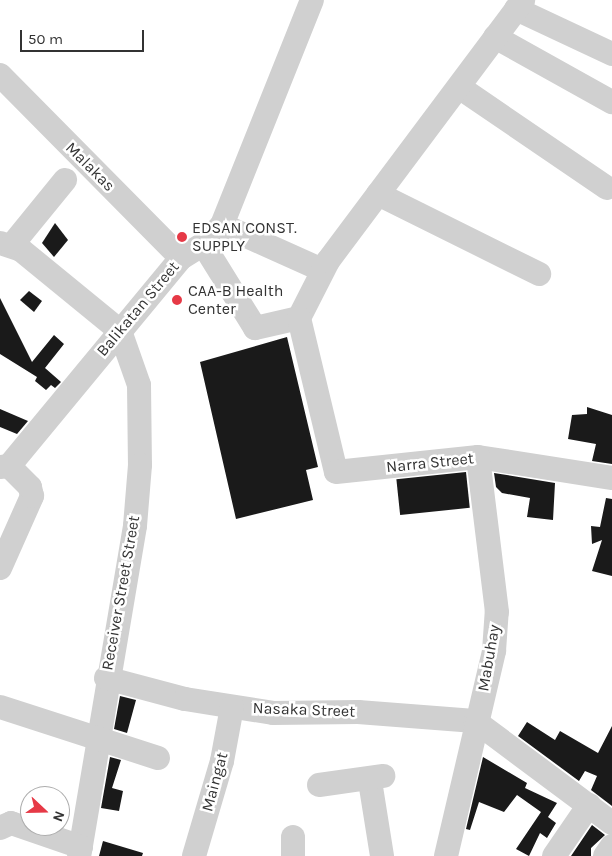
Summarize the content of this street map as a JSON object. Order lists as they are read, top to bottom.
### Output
{
  "streets": {
    "street": [
      "Malakas",
      "Balikatan Street",
      "Narra Street",
      "Receiver Street Street",
      "Mabuhay",
      "Nasaka Street",
      "Maingat"
    ]
  },
  "crossings": [
    ["Malakas", "Balikatan Street"],
    ["Balikatan Street", "Receiver Street Street"],
    ["Narra Street", "Mabuhay"],
    ["Receiver Street Street", "Nasaka Street"],
    ["Mabuhay", "Nasaka Street"],
    ["Nasaka Street", "Maingat"]
  ],
  "places": ["EDSAN CONST. SUPPLY", "CAA-B Health Center"],
  "scale_bar": "50 m",
  "north": "right"
}
